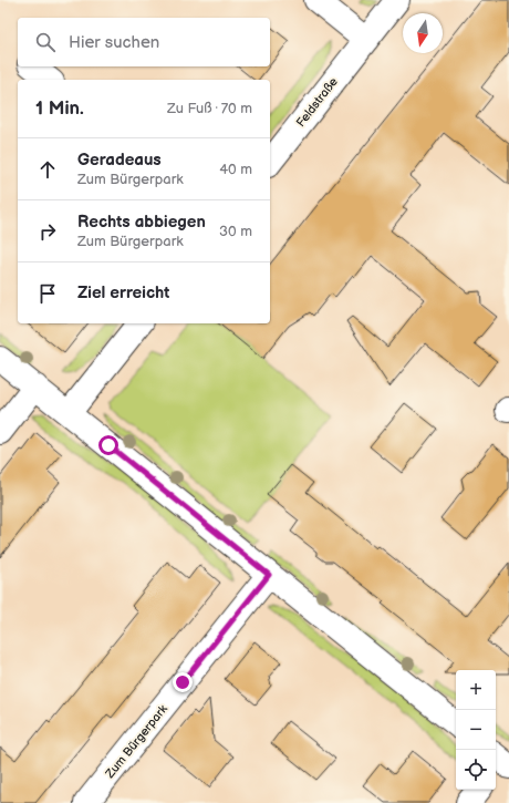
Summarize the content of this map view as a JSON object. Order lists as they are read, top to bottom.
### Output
{
  "streets": {
    "street": ["Feldstraße", "Zum Bürgerpark"]
  },
  "north": "bottom",
  "page": {
    "search": "Hier suchen",
    "heading": ["1 Min.", "Zu Fuß · 70 m"],
    "list": [
      ["Geradeaus", "Zum Bürgerpark", "40 m"],
      ["Rechts abbiegen", "Zum Bürgerpark", "30 m"],
      "Ziel erreicht"
    ],
    "map_buttons": ["+", "−"]
  }
}
